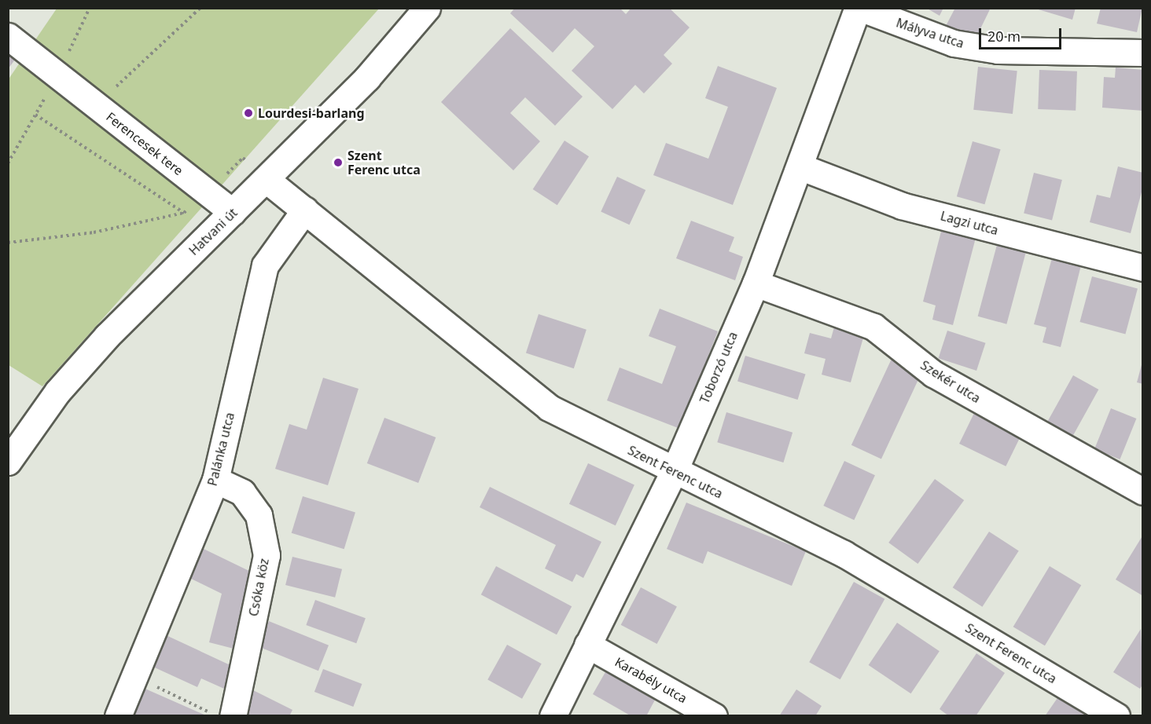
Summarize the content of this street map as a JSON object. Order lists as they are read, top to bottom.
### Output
{
  "streets": {
    "street": [
      "Mályva utca",
      "Ferencesek tere",
      "Lagzi utca",
      "Hatvani út",
      "Toborzó utca",
      "Szekér utca",
      "Palánka utca",
      "Szent Ferenc utca",
      "Csóka köz",
      "Karabély utca"
    ]
  },
  "crossings": [
    ["Mályva utca", "Toborzó utca"],
    ["Ferencesek tere", "Hatvani út"],
    ["Lagzi utca", "Toborzó utca"],
    ["Hatvani út", "Szent Ferenc utca"],
    ["Toborzó utca", "Szekér utca"],
    ["Toborzó utca", "Szent Ferenc utca"],
    ["Toborzó utca", "Karabély utca"],
    ["Palánka utca", "Szent Ferenc utca"],
    ["Palánka utca", "Csóka köz"]
  ],
  "places": ["Lourdesi-barlang", "Szent Ferenc utca"],
  "scale_bar": "20 m"
}
